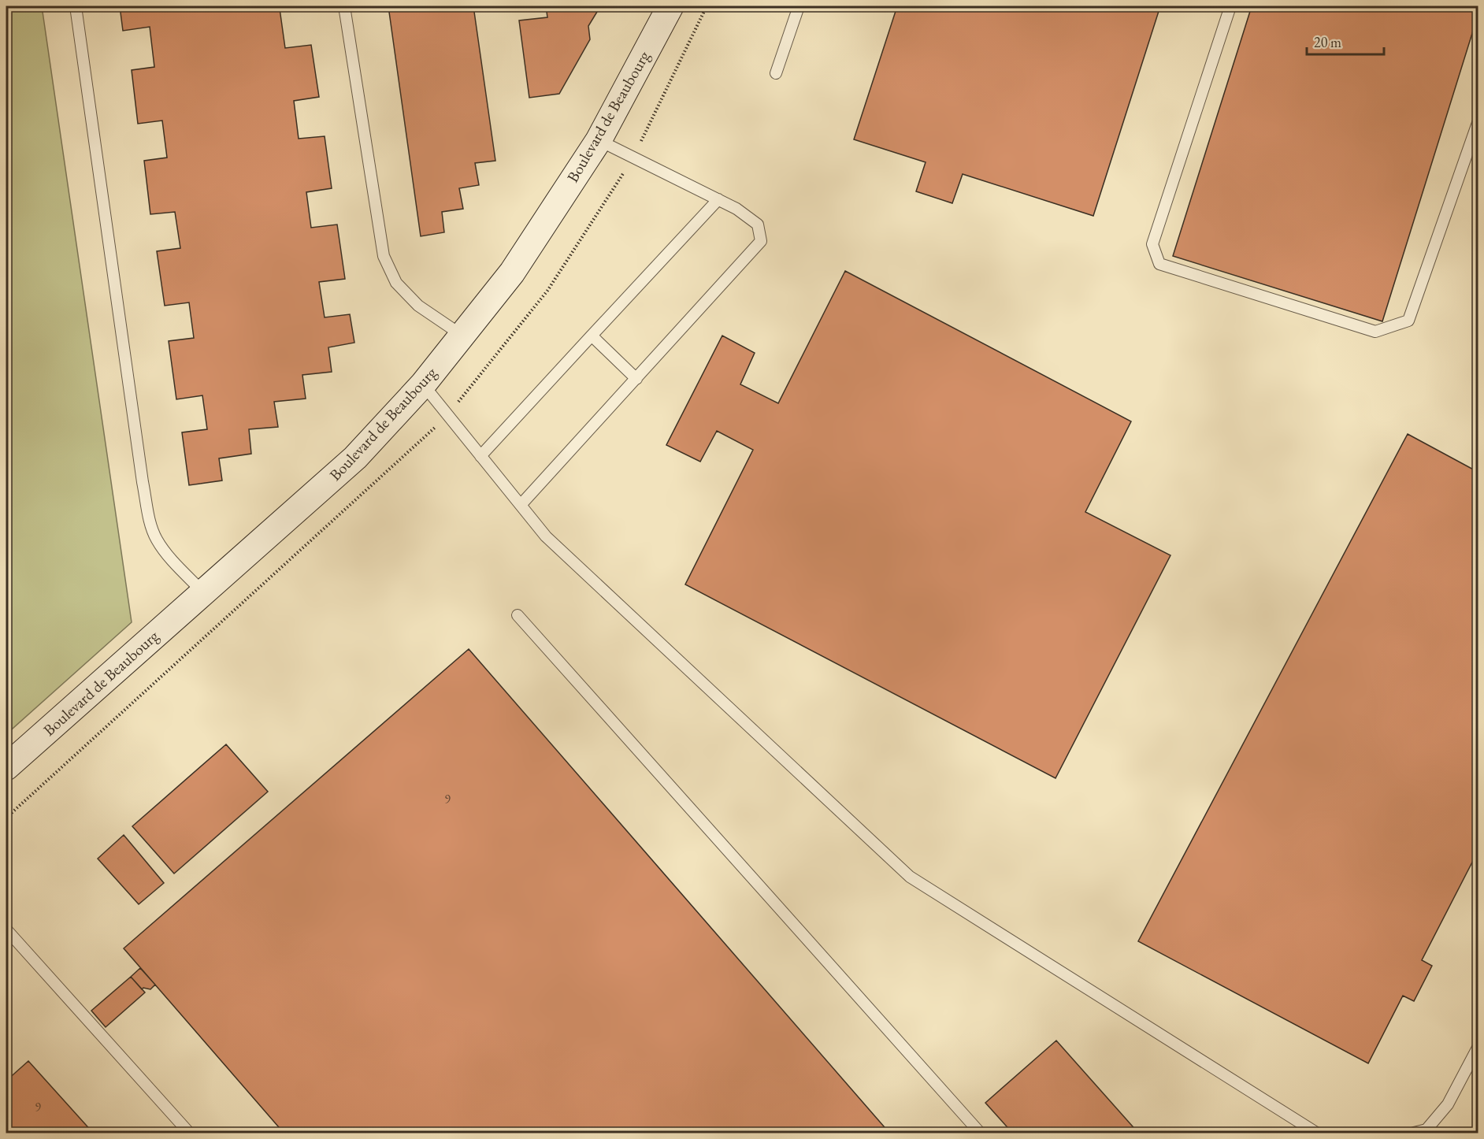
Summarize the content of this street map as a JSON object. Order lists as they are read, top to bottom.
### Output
{
  "streets": {
    "main road": ["Boulevard de Beaubourg"]
  },
  "house_numbers": ["9", "9"],
  "scale_bar": "20 m"
}
